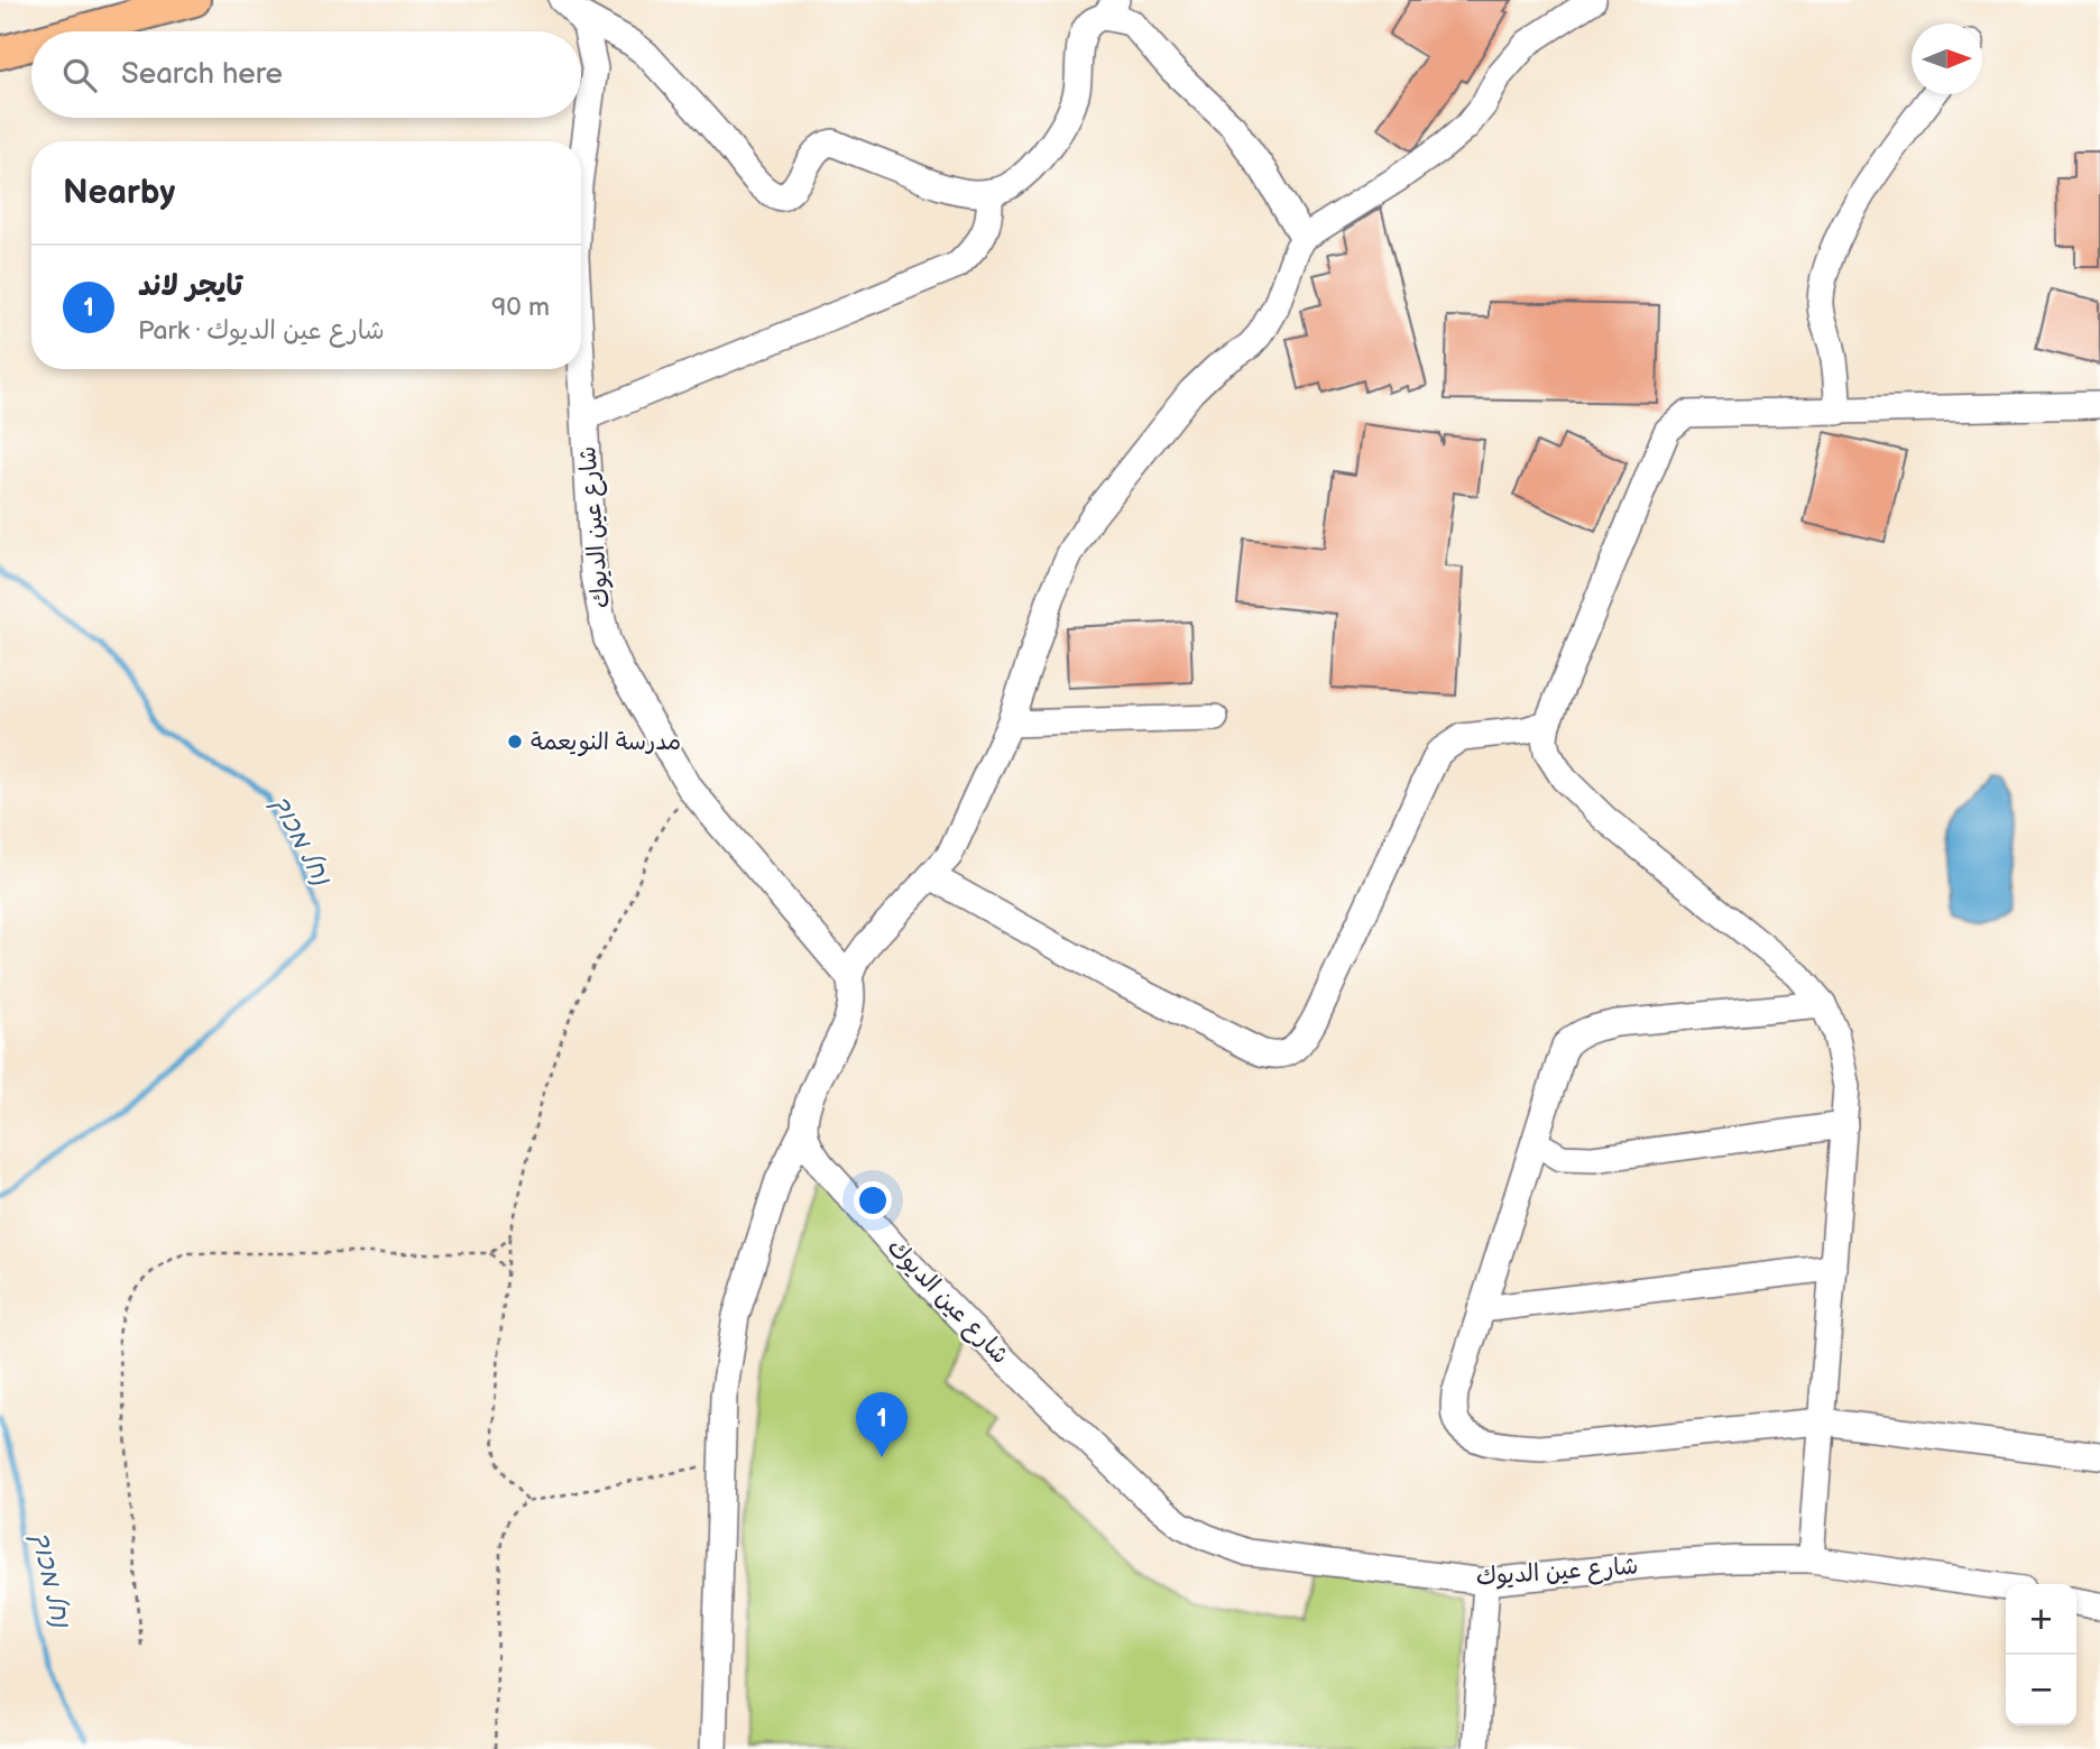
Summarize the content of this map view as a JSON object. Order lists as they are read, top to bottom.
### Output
{
  "streets": {
    "street": ["شارع عين الديوك"]
  },
  "water": ["נחל מכוך"],
  "places": ["مدرسة النويعمة"],
  "north": "right",
  "page": {
    "search": "Search here",
    "heading": "Nearby",
    "list": [
      {
        "mark": "1",
        "name": "تايجر لاند",
        "note": "Park · شارع عين الديوك",
        "value": "90 m"
      }
    ],
    "pins": "1",
    "map_buttons": ["+", "−"]
  }
}
